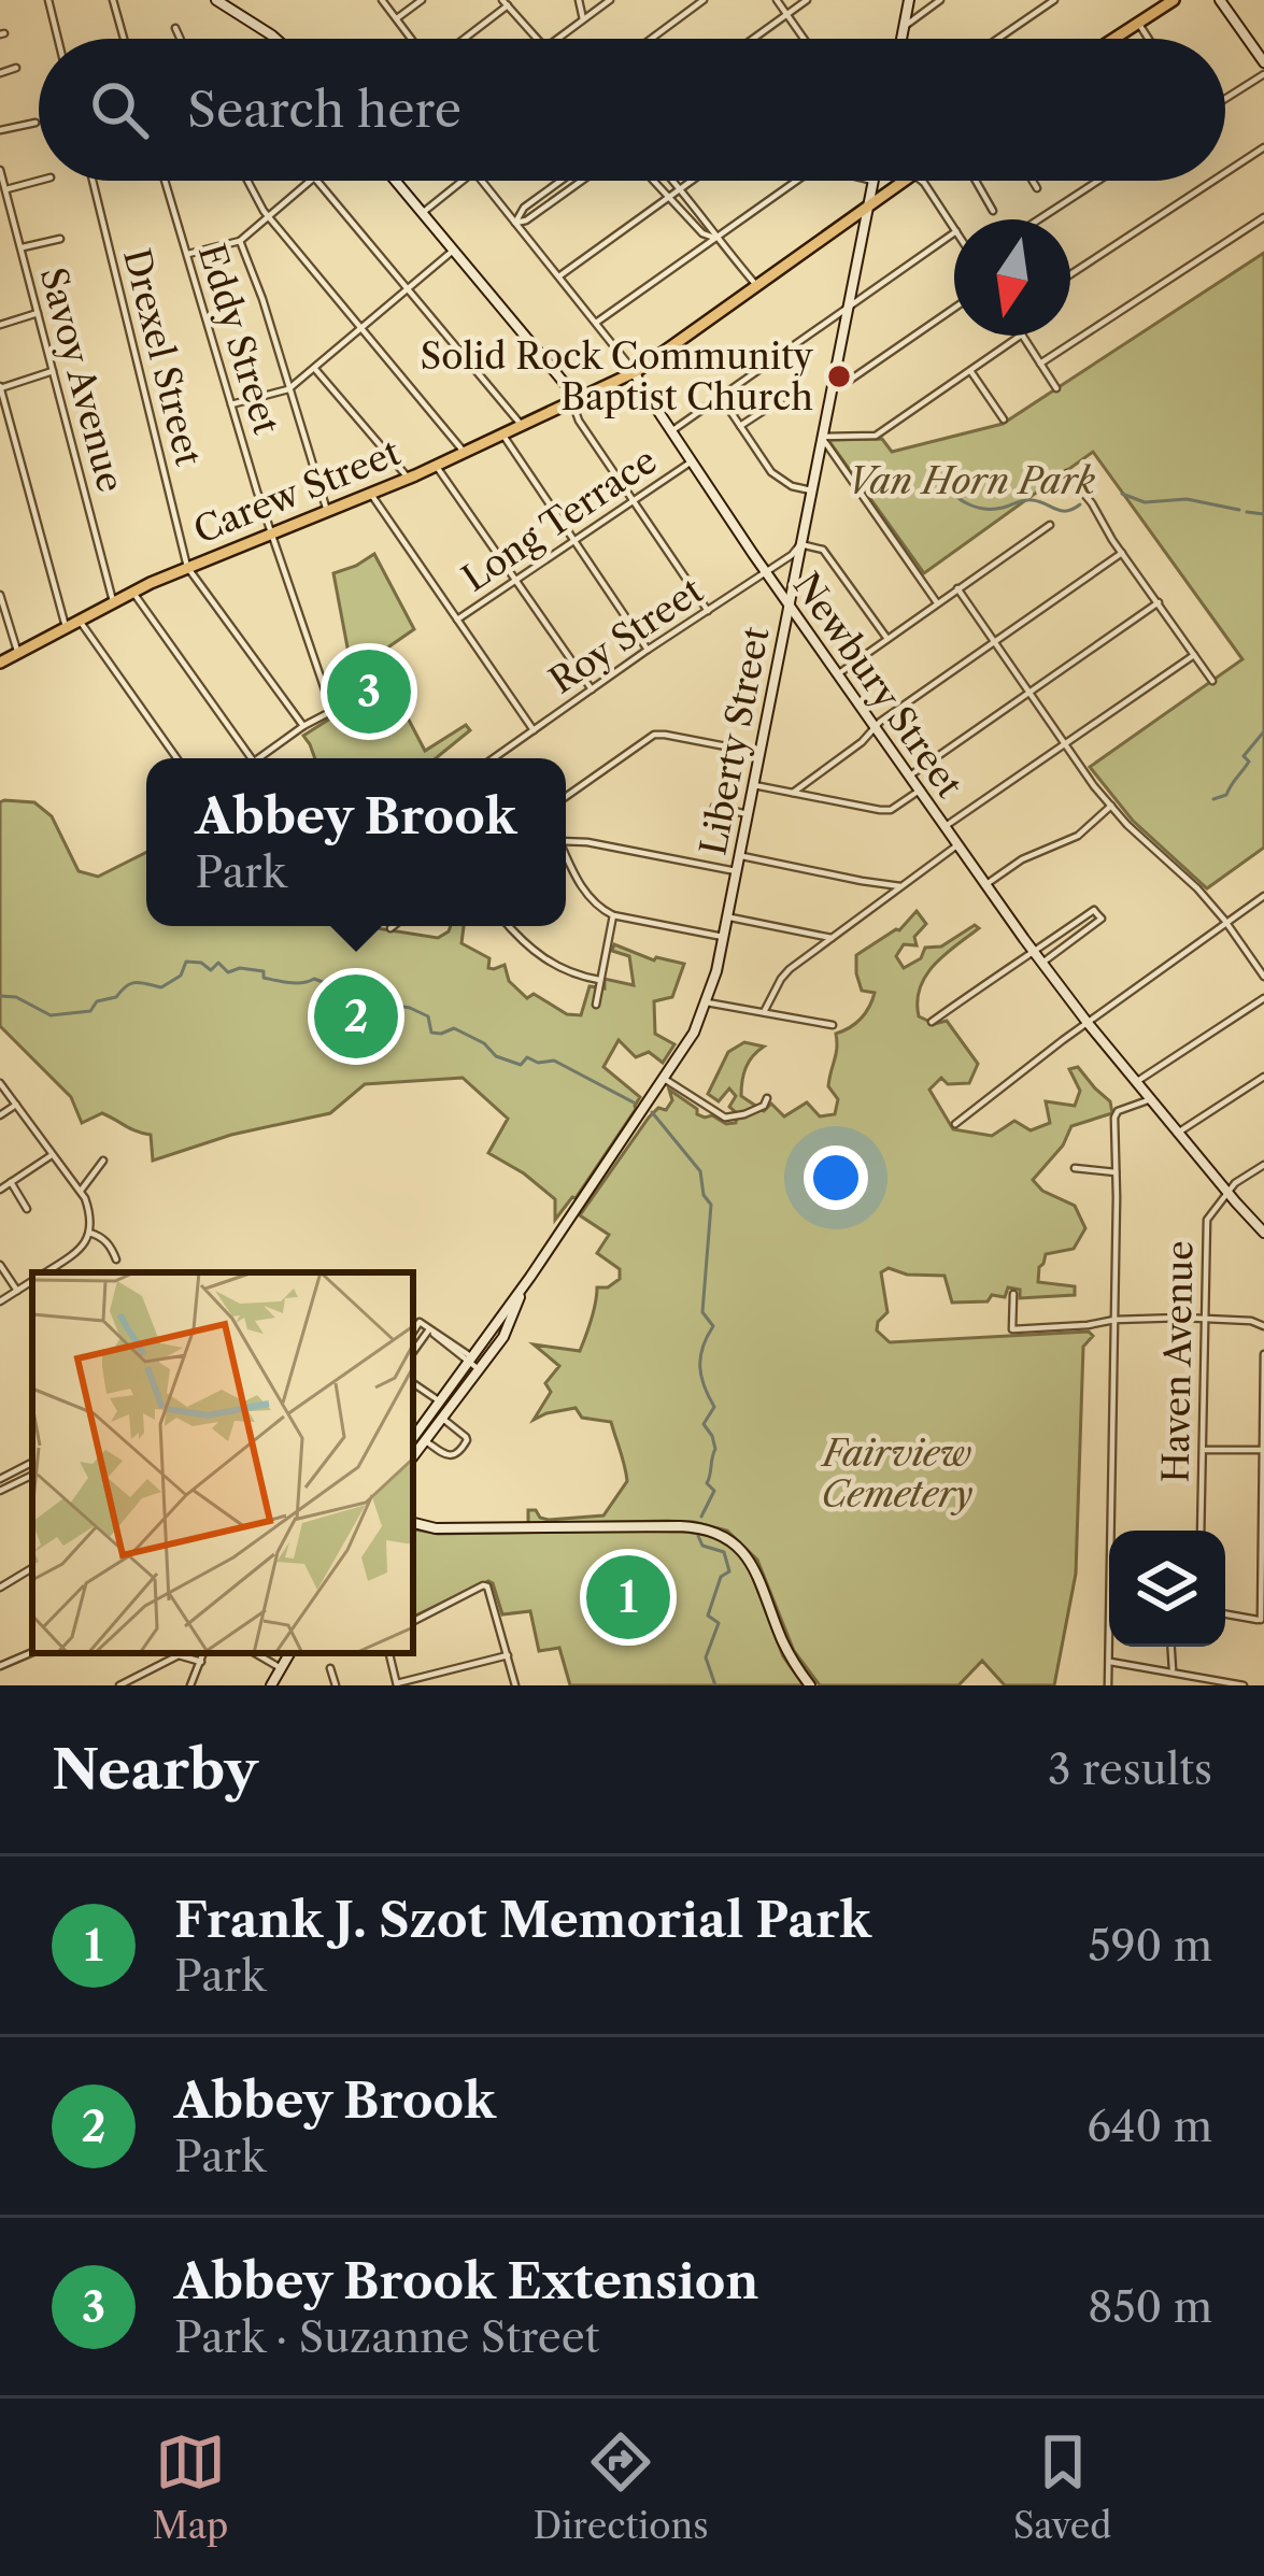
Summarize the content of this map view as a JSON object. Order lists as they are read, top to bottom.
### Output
{
  "streets": {
    "main road": ["Carew Street", "Newbury Street", "Liberty Street"],
    "street": [
      "Eddy Street",
      "Drexel Street",
      "Savoy Avenue",
      "Long Terrace",
      "Roy Street",
      "Haven Avenue"
    ]
  },
  "crossings": [
    ["Eddy Street", "Carew Street"],
    ["Drexel Street", "Carew Street"],
    ["Savoy Avenue", "Carew Street"],
    ["Carew Street", "Newbury Street"],
    ["Carew Street", "Liberty Street"],
    ["Long Terrace", "Newbury Street"],
    ["Roy Street", "Newbury Street"],
    ["Roy Street", "Liberty Street"],
    ["Newbury Street", "Liberty Street"],
    ["Newbury Street", "Haven Avenue"]
  ],
  "parks": ["Van Horn Park", "Fairview Cemetery"],
  "places": ["Solid Rock Community Baptist Church"],
  "north": "bottom",
  "page": {
    "search": "Search here",
    "pins": ["3", "2", "1"],
    "popup": ["Abbey Brook", "Park"],
    "heading": ["Nearby", "3 results"],
    "list": [
      {
        "mark": "1",
        "name": "Frank J. Szot Memorial Park",
        "note": "Park",
        "value": "590 m"
      },
      {
        "mark": "2",
        "name": "Abbey Brook",
        "note": "Park",
        "value": "640 m"
      },
      {
        "mark": "3",
        "name": "Abbey Brook Extension",
        "note": "Park · Suzanne Street",
        "value": "850 m"
      }
    ],
    "nav": ["Map", "Directions", "Saved"]
  }
}
